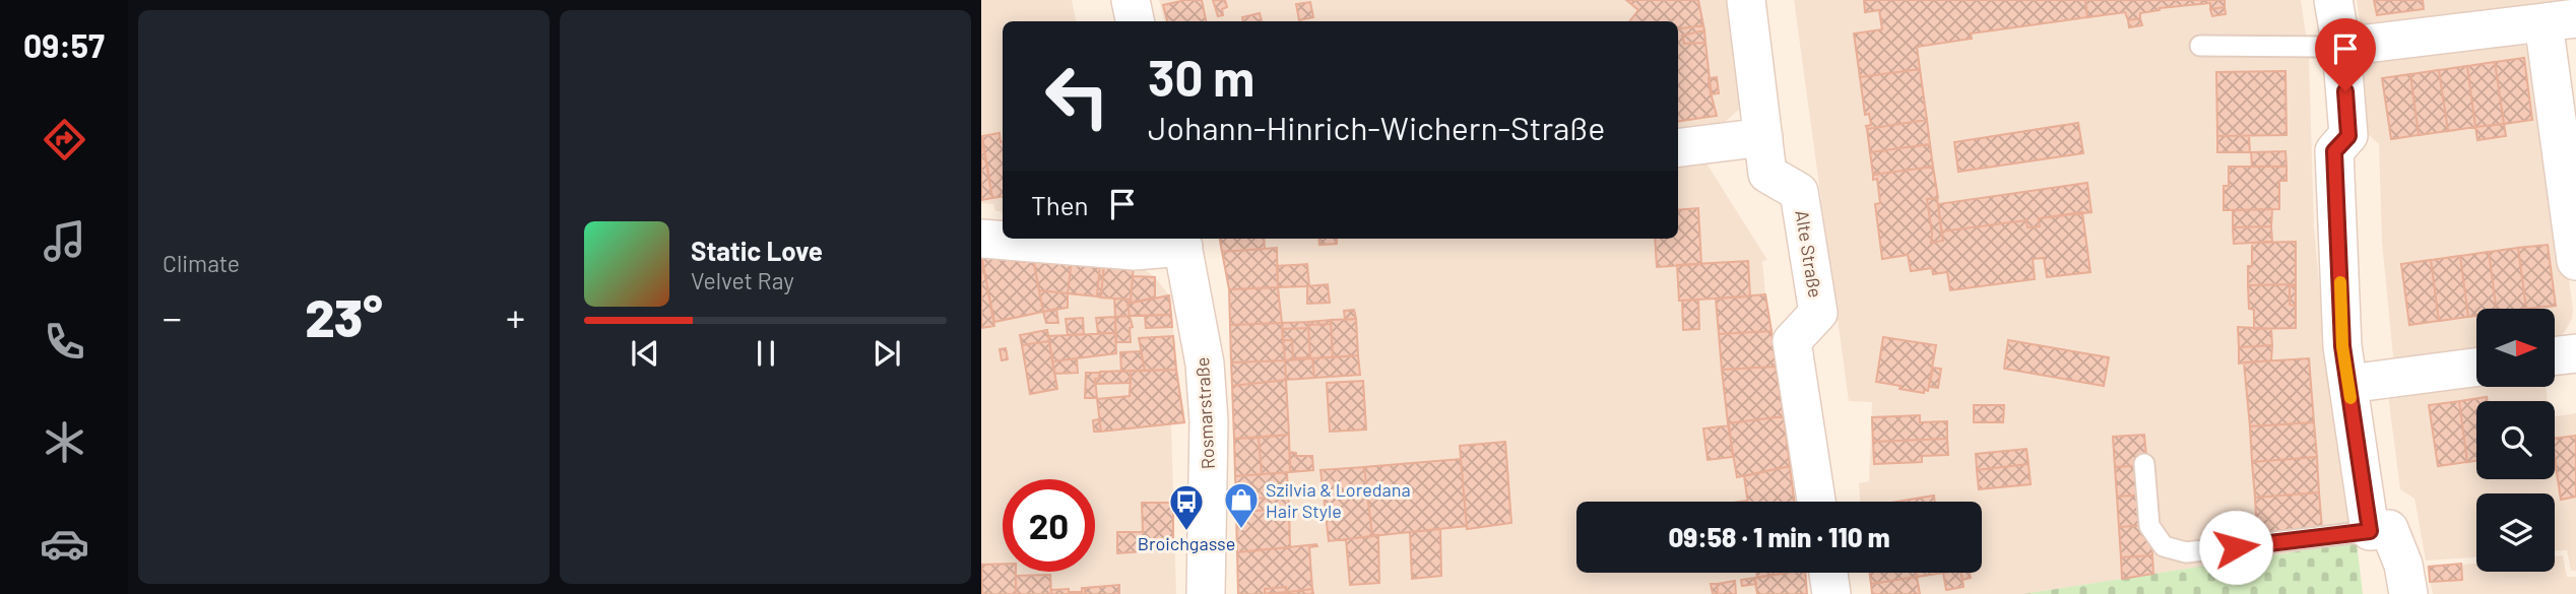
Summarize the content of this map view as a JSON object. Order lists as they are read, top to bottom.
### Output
{
  "streets": {
    "street": ["Alte Straße", "Rosmarstraße"]
  },
  "places": {
    "shop": ["Szilvia & Loredana Hair Style"],
    "bus stop": ["Broichgasse"]
  },
  "north": "right",
  "page": {
    "tabs": "09:57",
    "tile": "Climate",
    "turn": ["30 m", "Johann-Hinrich-Wichern-Straße"],
    "then": "Then",
    "song": ["Static Love", "Velvet Ray"],
    "heat": ["−", "23°", "+"],
    "limit": "20",
    "trip": "09:58 · 1 min · 110 m"
  }
}
